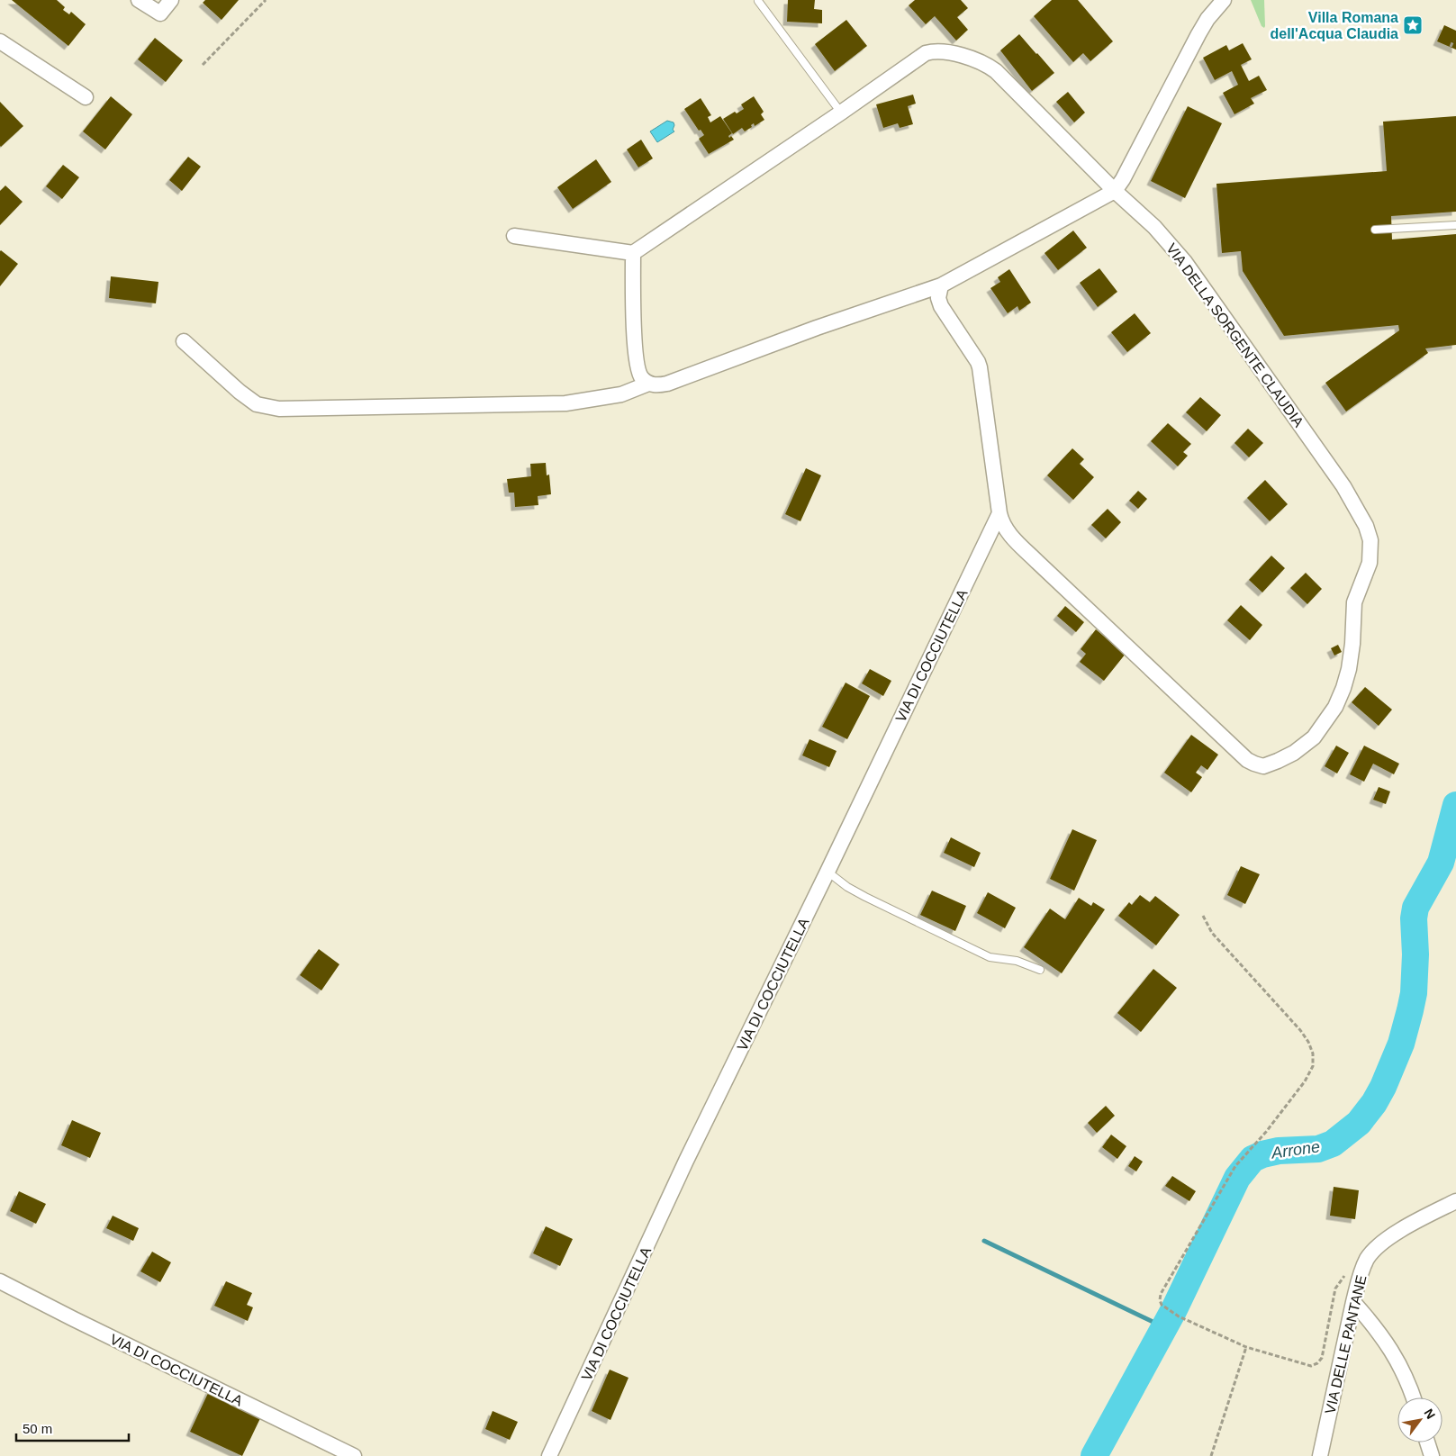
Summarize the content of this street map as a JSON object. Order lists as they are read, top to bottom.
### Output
{
  "streets": {
    "street": ["VIA DELLA SORGENTE CLAUDIA", "VIA DI COCCIUTELLA", "VIA DELLE PANTANE"]
  },
  "crossings": [
    ["VIA DELLA SORGENTE CLAUDIA", "VIA DI COCCIUTELLA"]
  ],
  "water": ["Arrone"],
  "places": {
    "place": ["Villa Romana dell'Acqua Claudia"]
  },
  "scale_bar": "50 m",
  "north": "top right"
}
